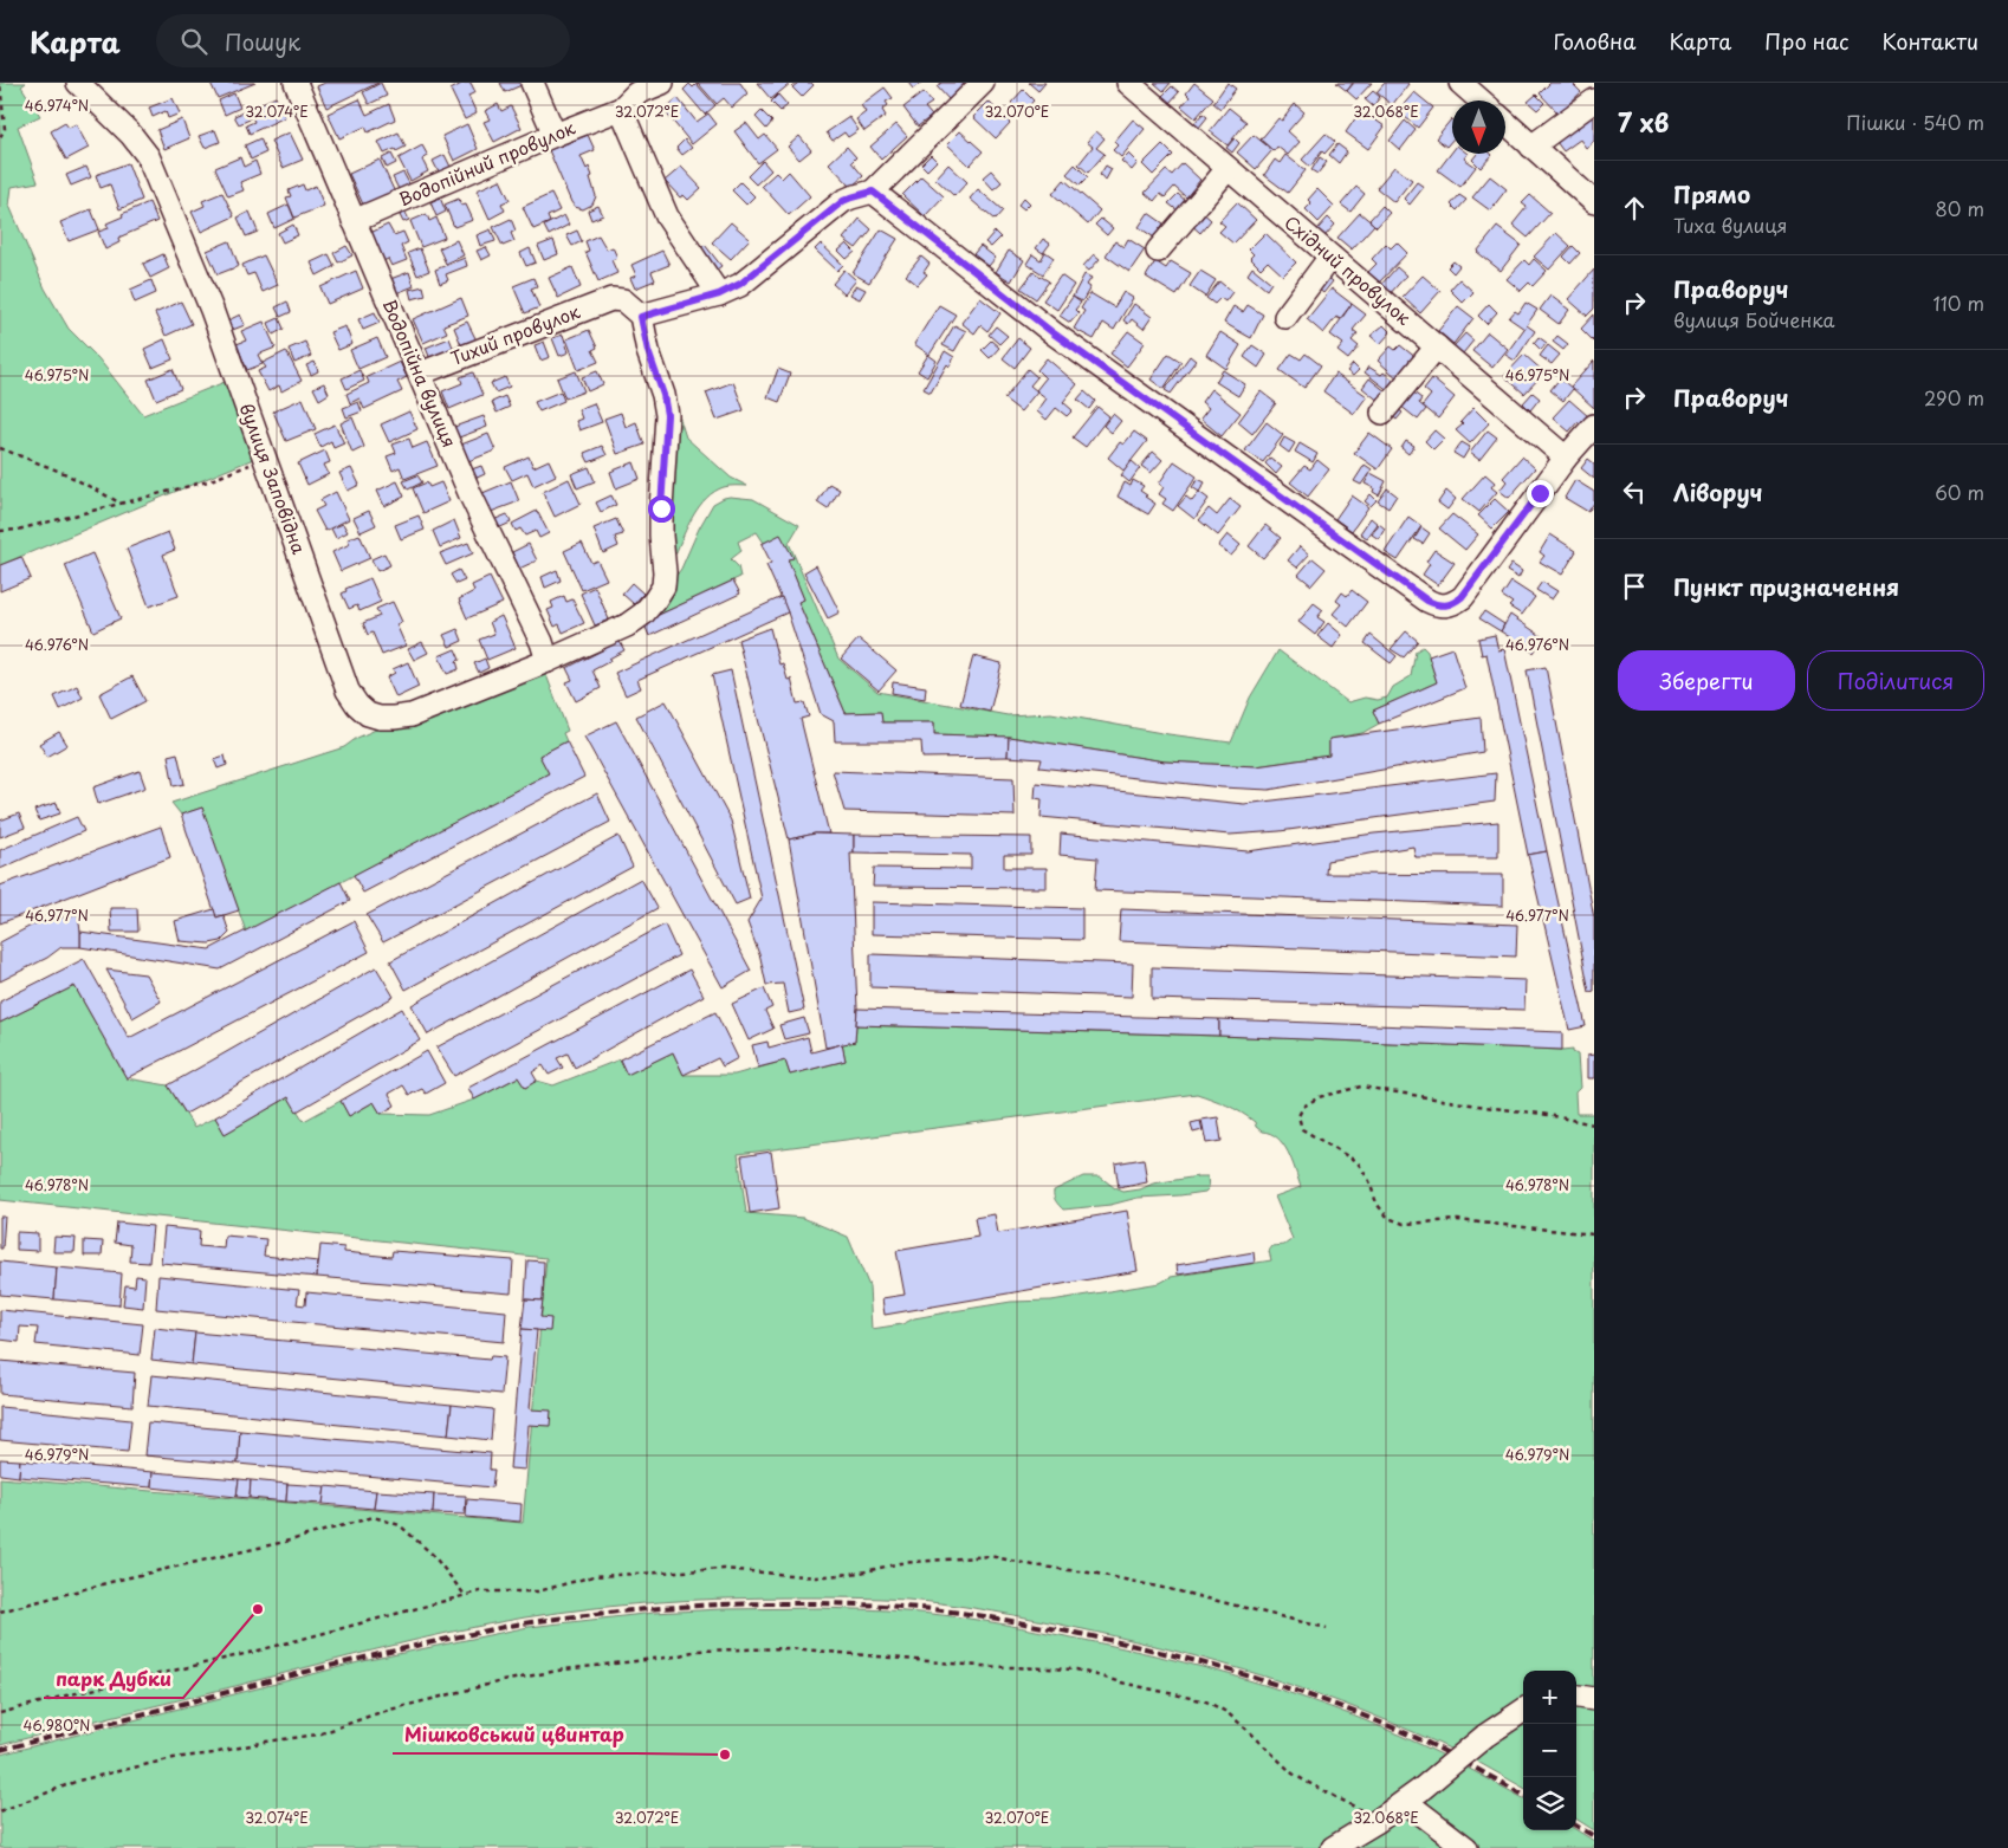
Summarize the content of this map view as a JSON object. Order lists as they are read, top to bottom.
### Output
{
  "streets": {
    "street": [
      "Водопійний провулок",
      "Східний провулок",
      "Тихий провулок",
      "Водопійна вулиця",
      "вулиця Заповідна"
    ]
  },
  "crossings": [
    ["Водопійний провулок", "Водопійна вулиця"],
    ["Тихий провулок", "Водопійна вулиця"],
    ["Тихий провулок", "вулиця Заповідна"],
    ["Водопійна вулиця", "вулиця Заповідна"]
  ],
  "places": ["парк Дубки", "Мішковський цвинтар"],
  "north": "bottom",
  "page": {
    "header": "Карта",
    "search": "Пошук",
    "nav": [
      "Головна",
      "Карта",
      "Про нас",
      "Контакти"
    ],
    "heading": ["7 хв", "Пішки · 540 m"],
    "list": [
      ["Прямо", "Тиха вулиця", "80 m"],
      ["Праворуч", "вулиця Бойченка", "110 m"],
      ["Праворуч", "290 m"],
      ["Ліворуч", "60 m"],
      "Пункт призначення"
    ],
    "buttons": ["Зберегти", "Поділитися"],
    "map_buttons": ["+", "−"]
  },
  "coordinates": [
    "46.974°N",
    "32.074°E",
    "32.072°E",
    "32.070°E",
    "32.068°E",
    "46.975°N",
    "46.976°N",
    "46.977°N",
    "46.978°N",
    "46.979°N",
    "46.980°N"
  ]
}
